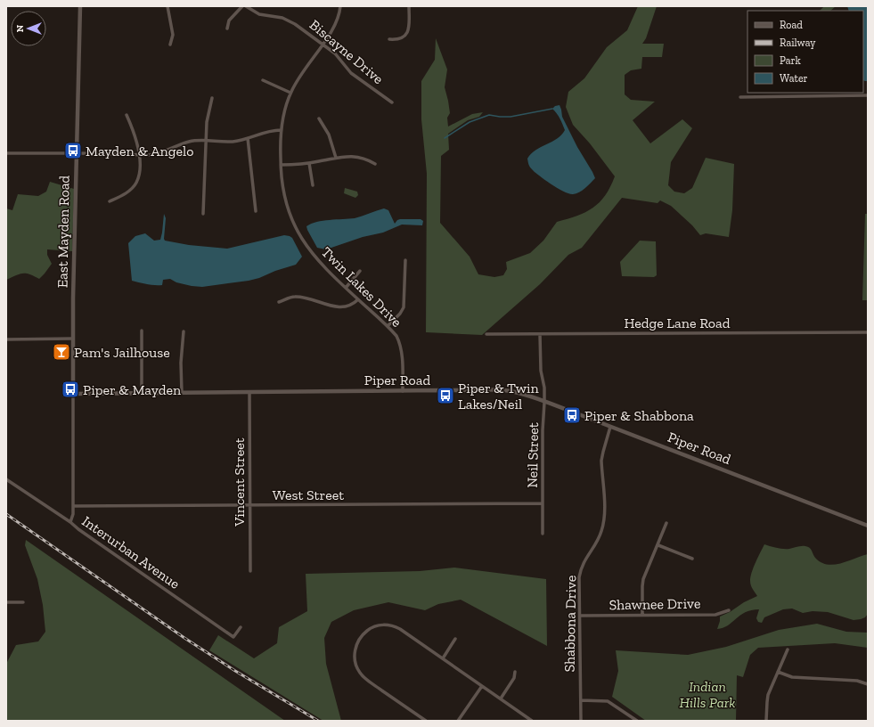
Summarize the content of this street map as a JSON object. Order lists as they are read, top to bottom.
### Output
{
  "streets": {
    "street": [
      "Biscayne Drive",
      "East Mayden Road",
      "Twin Lakes Drive",
      "Hedge Lane Road",
      "Piper Road",
      "Neil Street",
      "Vincent Street",
      "West Street",
      "Interurban Avenue",
      "Shawnee Drive",
      "Shabbona Drive"
    ]
  },
  "crossings": [
    ["Biscayne Drive", "Twin Lakes Drive"],
    ["East Mayden Road", "Piper Road"],
    ["Twin Lakes Drive", "Piper Road"],
    ["Hedge Lane Road", "Neil Street"],
    ["Piper Road", "Neil Street"],
    ["Piper Road", "Vincent Street"],
    ["Piper Road", "Shabbona Drive"],
    ["Neil Street", "West Street"],
    ["Vincent Street", "West Street"],
    ["Shawnee Drive", "Shabbona Drive"]
  ],
  "parks": ["Indian Hills Park"],
  "places": {
    "bus stop": [
      "Mayden & Angelo",
      "Piper & Mayden",
      "Piper & Twin Lakes/Neil",
      "Piper & Shabbona"
    ],
    "bar": ["Pam's Jailhouse"]
  },
  "legend": [
    "Road",
    "Railway",
    "Park",
    "Water"
  ],
  "north": "left"
}
